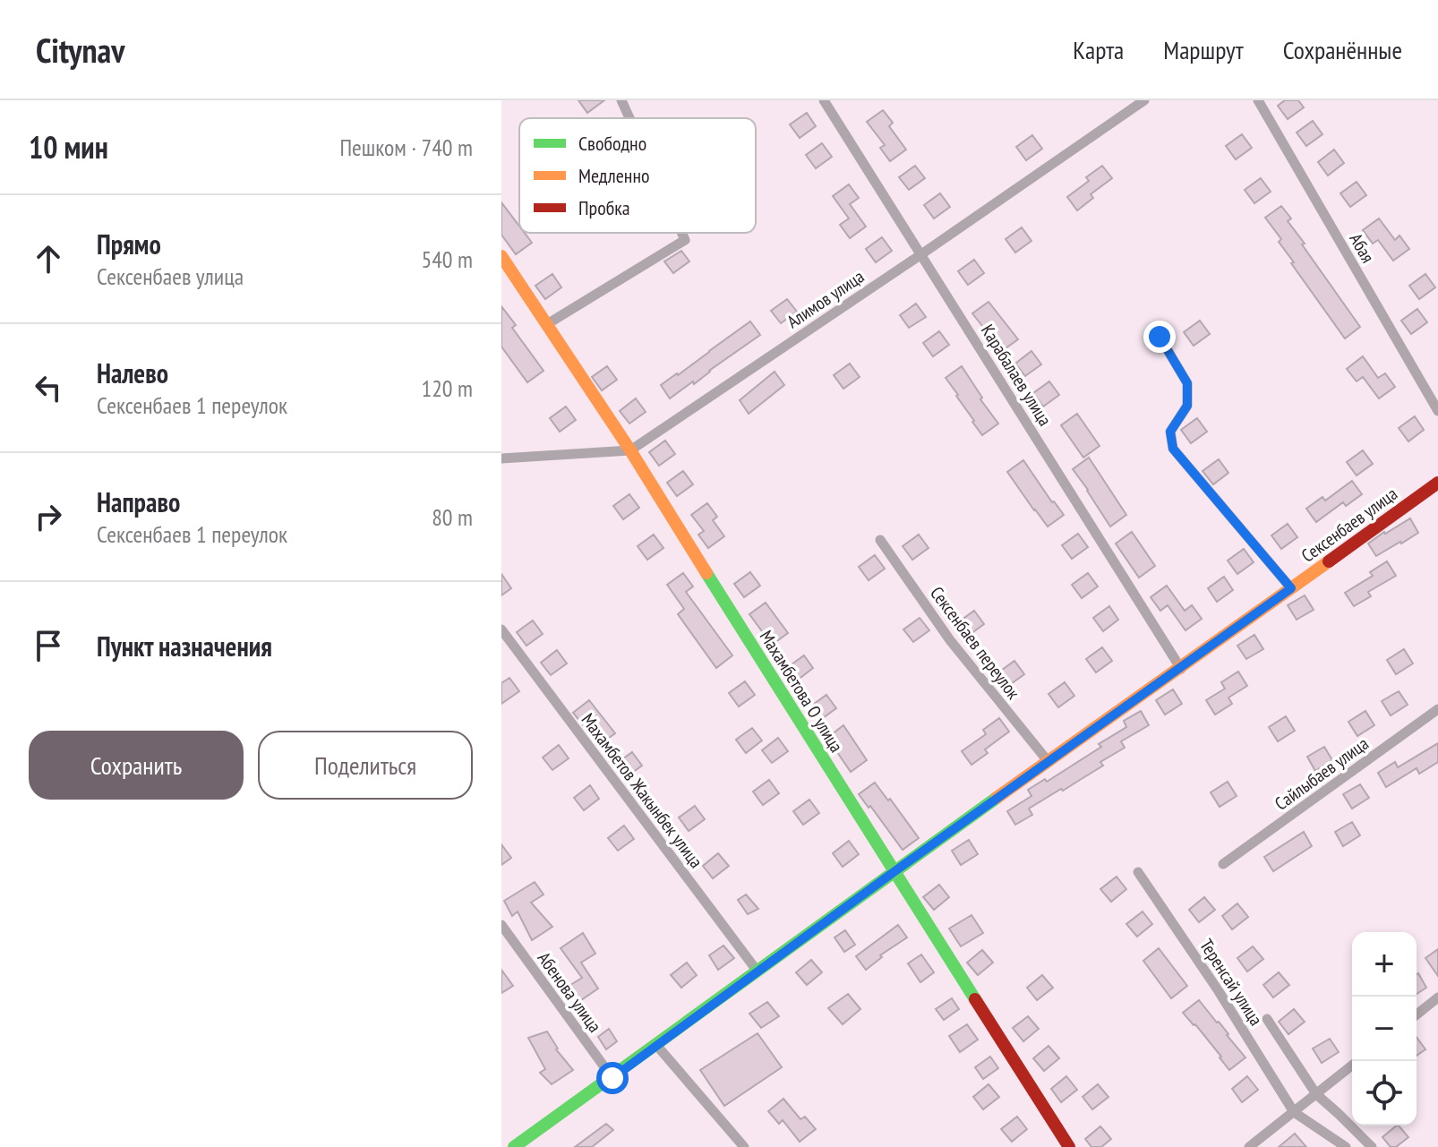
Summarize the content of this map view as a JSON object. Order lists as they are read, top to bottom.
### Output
{
  "streets": {
    "street": [
      "Абая",
      "Алимов улица",
      "Карабалаев улица",
      "Сексенбаев улица",
      "Сексенбаев переулок",
      "Махамбетова О улица",
      "Сайлыбаев улица",
      "Махамбетов Жакынбек улица",
      "Теренсай улица",
      "Абенова улица"
    ]
  },
  "crossings": [
    ["Алимов улица", "Карабалаев улица"],
    ["Алимов улица", "Махамбетова О улица"],
    ["Карабалаев улица", "Сексенбаев улица"],
    ["Сексенбаев улица", "Сексенбаев переулок"],
    ["Сексенбаев улица", "Махамбетова О улица"],
    ["Сексенбаев улица", "Махамбетов Жакынбек улица"],
    ["Сексенбаев улица", "Абенова улица"]
  ],
  "legend": ["Свободно", "Медленно", "Пробка"],
  "page": {
    "header": "Citynav",
    "nav": ["Карта", "Маршрут", "Сохранённые"],
    "heading": ["10 мин", "Пешком · 740 m"],
    "list": [
      ["Прямо", "Сексенбаев улица", "540 m"],
      ["Налево", "Сексенбаев 1 переулок", "120 m"],
      ["Направо", "Сексенбаев 1 переулок", "80 m"],
      "Пункт назначения"
    ],
    "buttons": ["Сохранить", "Поделиться"],
    "map_buttons": ["+", "−"]
  }
}
